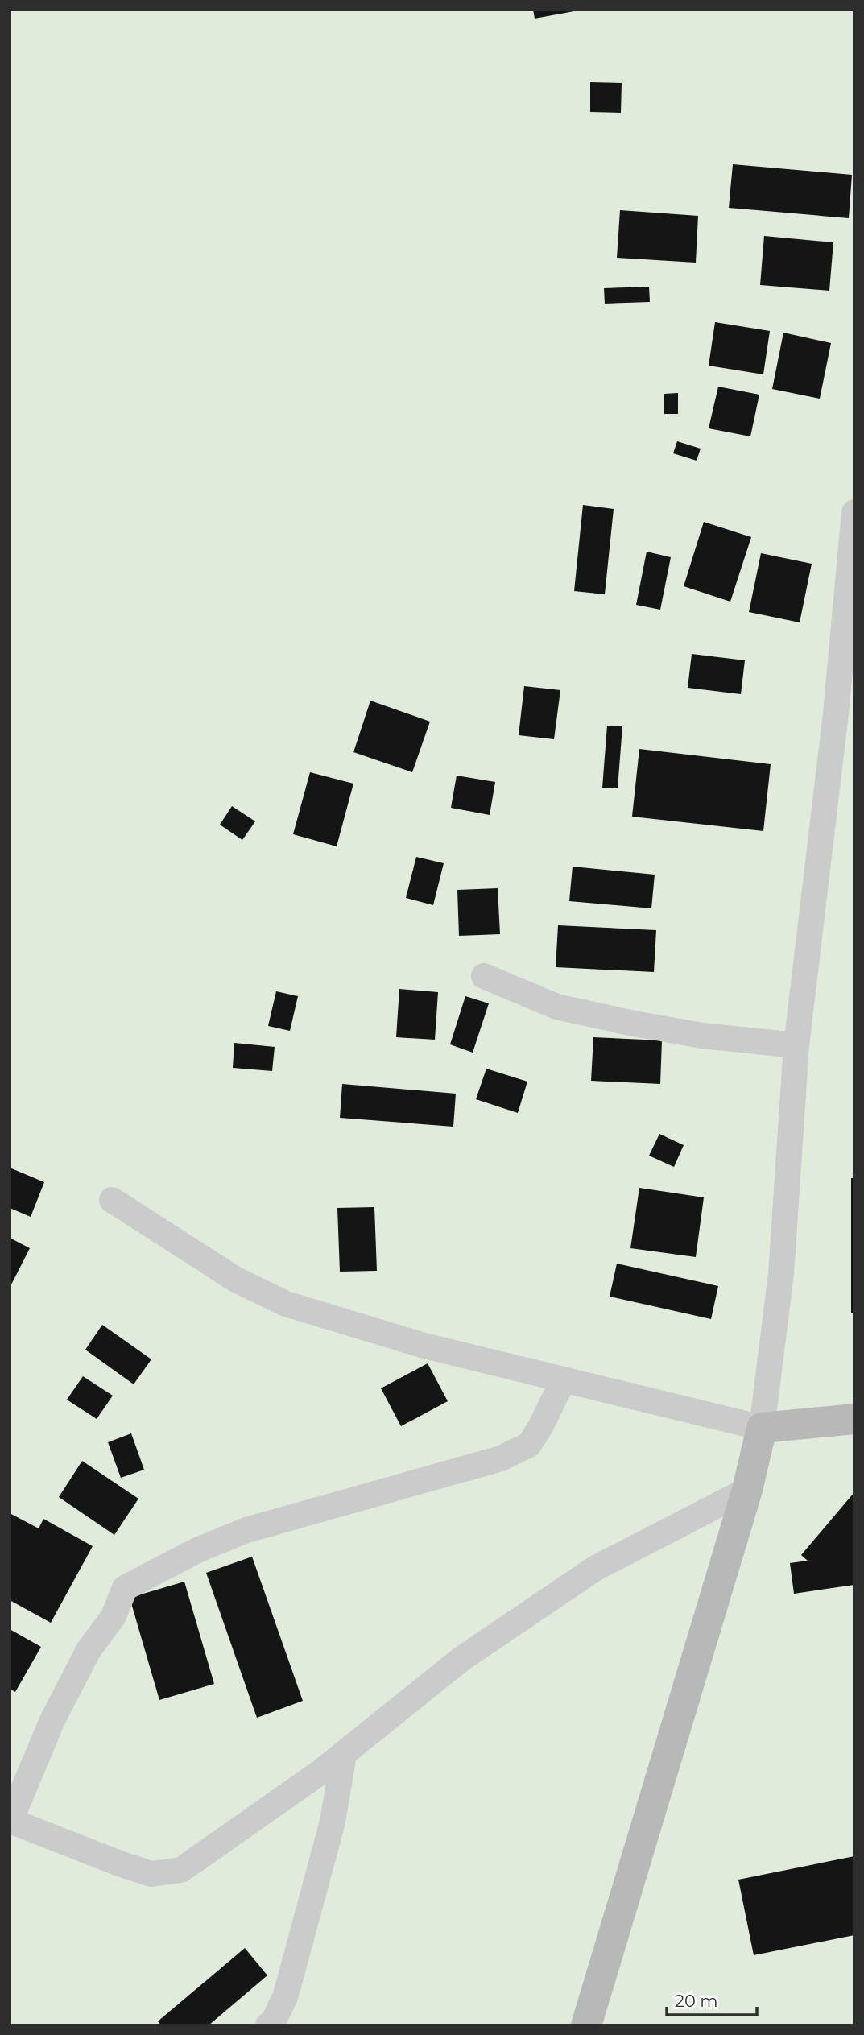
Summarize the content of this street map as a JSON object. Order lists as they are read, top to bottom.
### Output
{
  "scale_bar": "20 m"
}
